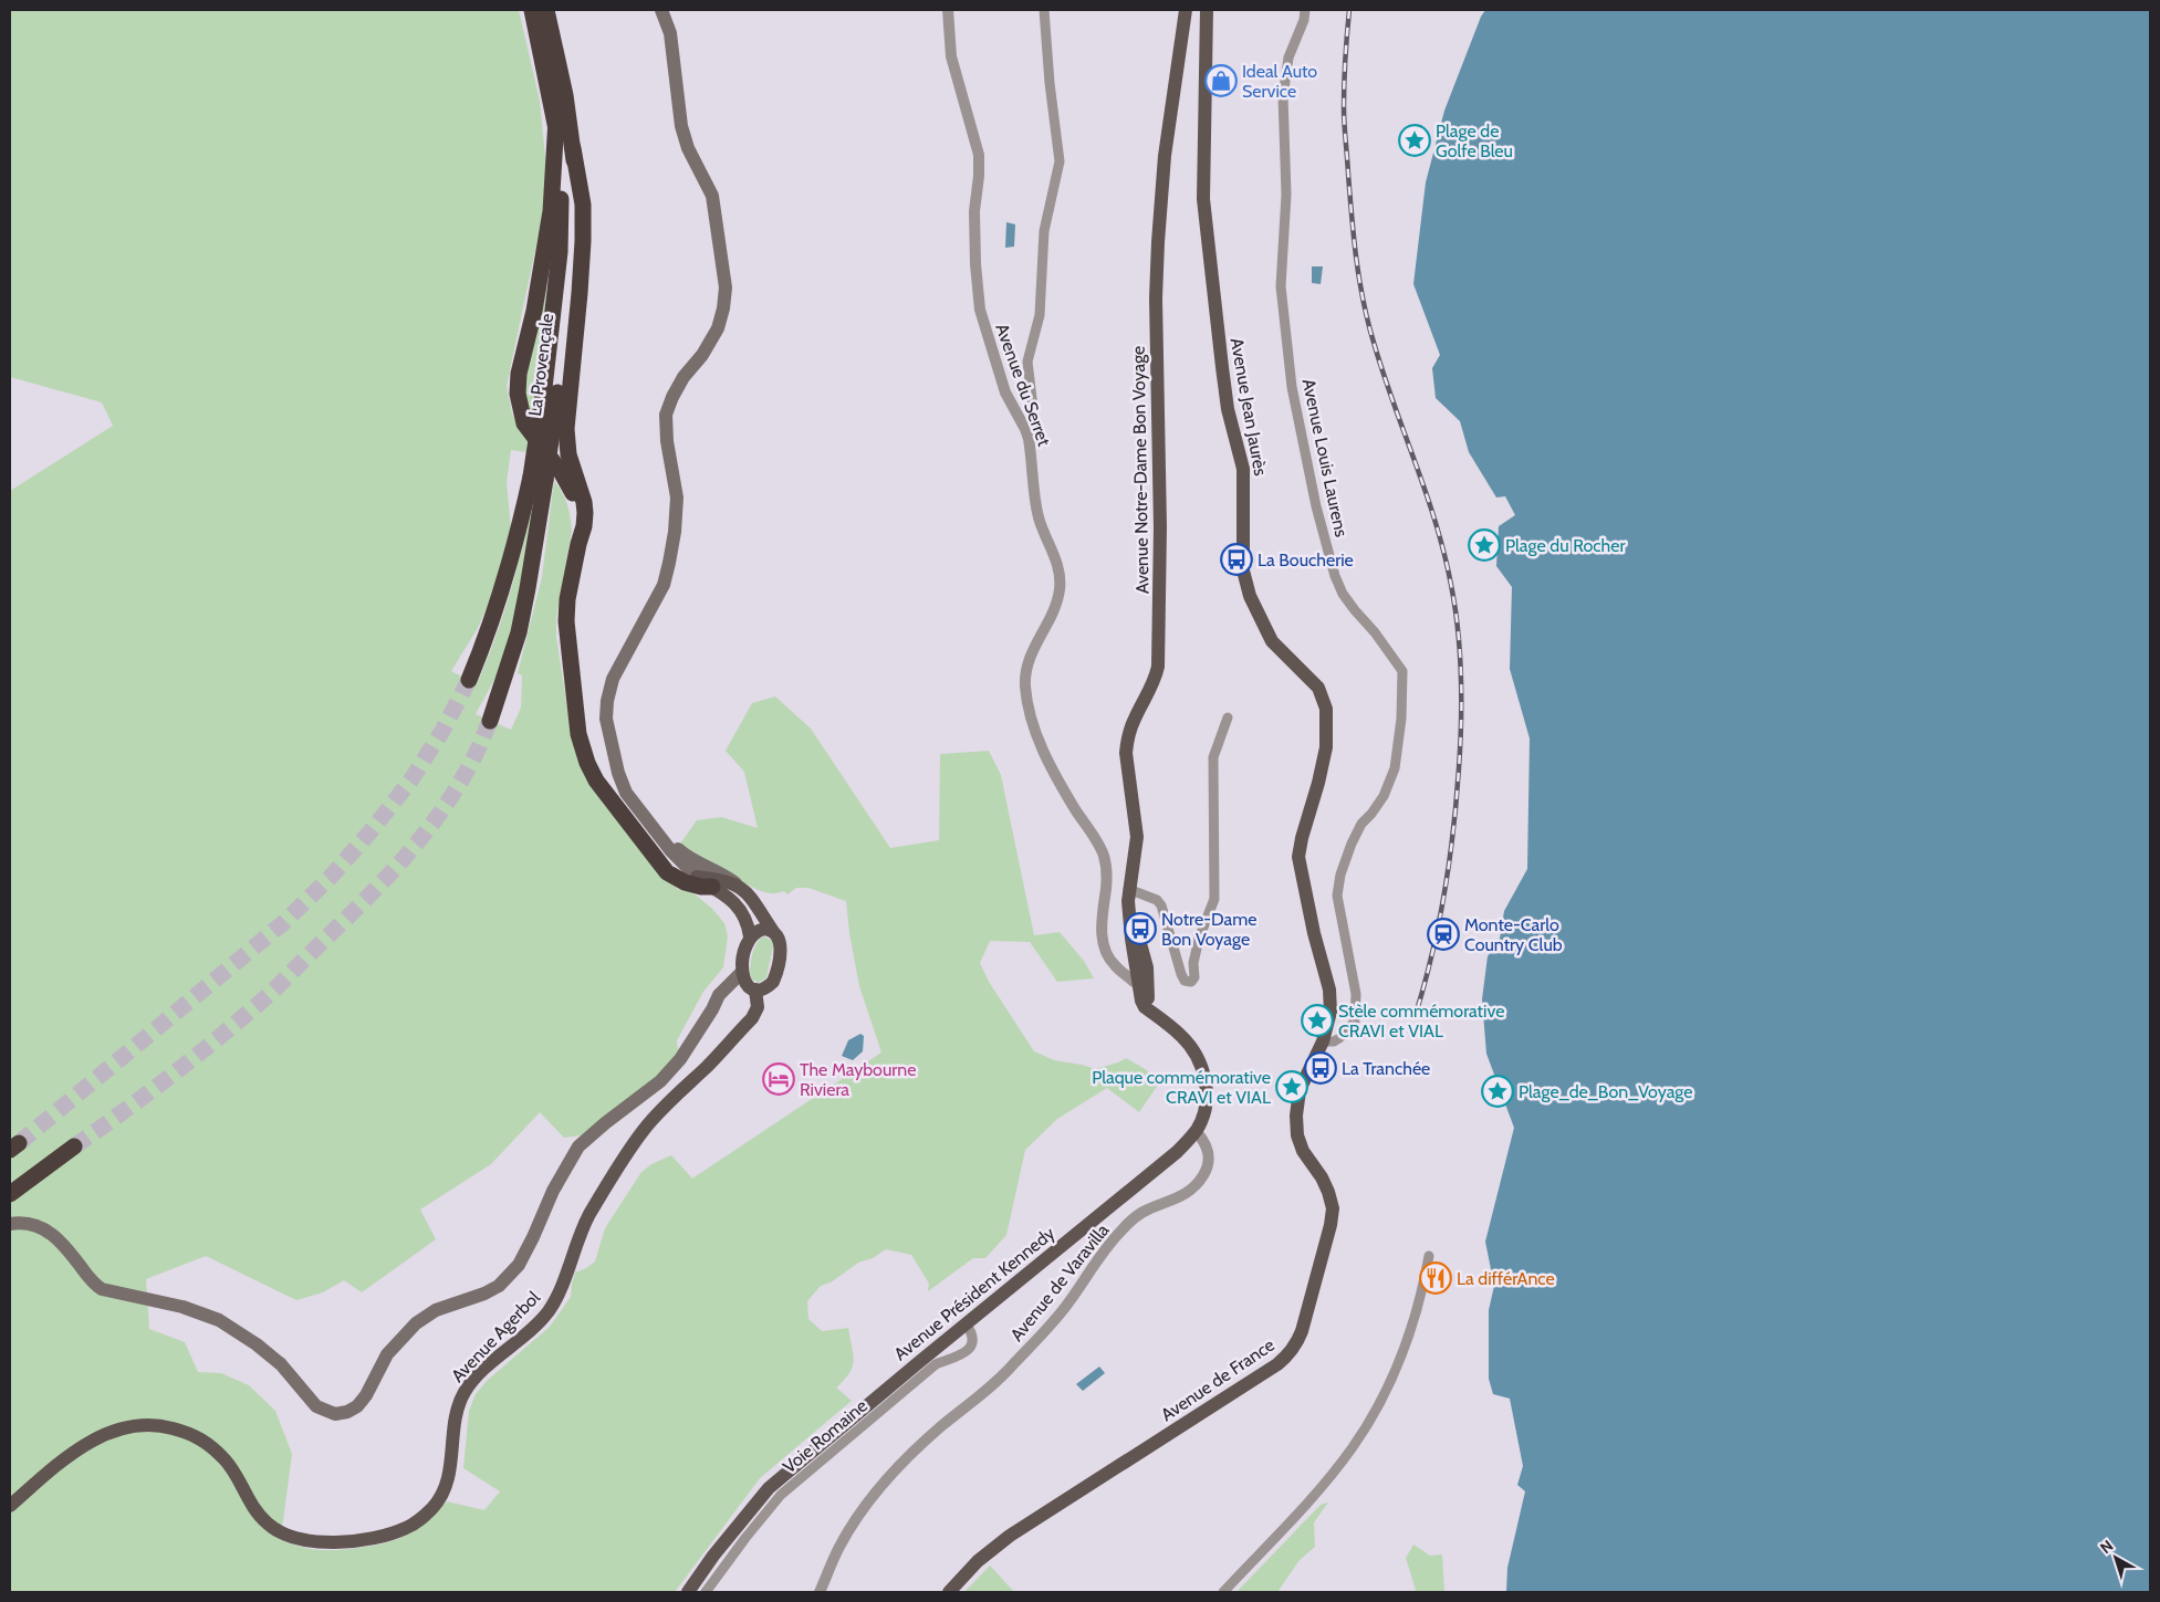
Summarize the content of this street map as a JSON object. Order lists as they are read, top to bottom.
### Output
{
  "streets": {
    "highway": ["La Provençale"],
    "main road": [
      "Avenue Jean Jaurès",
      "Avenue Notre-Dame Bon Voyage",
      "Avenue Président Kennedy",
      "Avenue Agerbol",
      "Avenue de France"
    ],
    "street": [
      "Avenue du Serret",
      "Avenue Louis Laurens",
      "Avenue de Varavilla",
      "Voie Romaine"
    ]
  },
  "crossings": [
    ["Avenue du Serret", "Avenue Notre-Dame Bon Voyage"],
    ["Avenue Jean Jaurès", "Avenue Louis Laurens"],
    ["Avenue Jean Jaurès", "Avenue de France"],
    ["Avenue Louis Laurens", "Avenue de France"],
    ["Avenue Notre-Dame Bon Voyage", "Avenue Président Kennedy"],
    ["Avenue de Varavilla", "Avenue Président Kennedy"],
    ["Avenue Président Kennedy", "Voie Romaine"]
  ],
  "places": {
    "shop": ["Ideal Auto Service"],
    "place": [
      "Plage de Golfe Bleu",
      "Plage du Rocher",
      "Stèle commémorative CRAVI et VIAL",
      "Plaque commémorative CRAVI et VIAL",
      "Plage_de_Bon_Voyage"
    ],
    "bus stop": ["La Boucherie", "Notre-Dame Bon Voyage", "La Tranchée"],
    "station": ["Monte-Carlo Country Club"],
    "hotel": ["The Maybourne Riviera"],
    "restaurant": ["La différAnce"]
  },
  "north": "top left"
}
